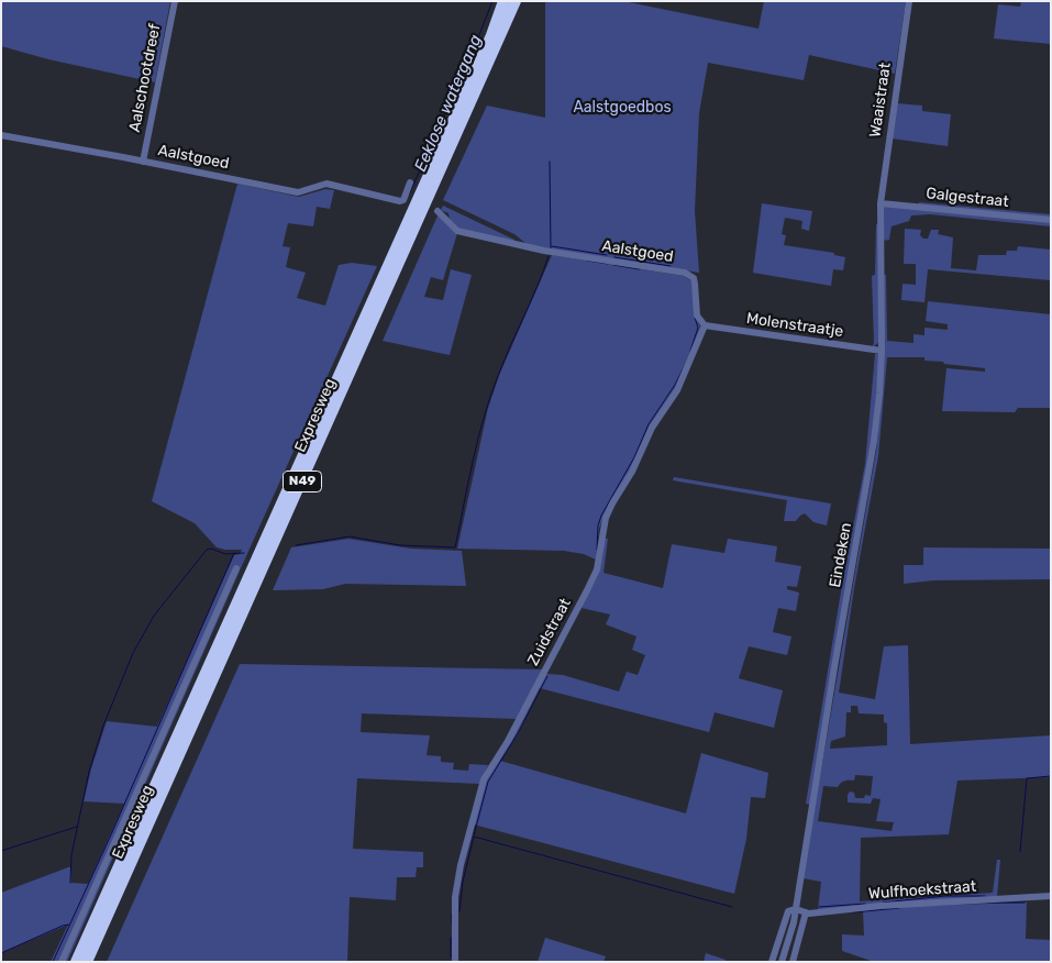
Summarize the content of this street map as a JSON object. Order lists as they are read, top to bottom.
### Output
{
  "streets": {
    "highway": ["Expresweg", "N49"],
    "street": [
      "Aalschootdreef",
      "Waaistraat",
      "Aalstgoed",
      "Galgestraat",
      "Molenstraatje",
      "Eindeken",
      "Zuidstraat",
      "Wulfhoekstraat"
    ]
  },
  "crossings": [
    ["Aalschootdreef", "Aalstgoed"],
    ["Waaistraat", "Galgestraat"],
    ["Waaistraat", "Eindeken"],
    ["Aalstgoed", "Molenstraatje"],
    ["Aalstgoed", "Zuidstraat"],
    ["Galgestraat", "Eindeken"],
    ["Molenstraatje", "Eindeken"],
    ["Molenstraatje", "Zuidstraat"],
    ["Eindeken", "Wulfhoekstraat"]
  ],
  "water": ["Eeklose watergang"],
  "parks": ["Aalstgoedbos"]
}
